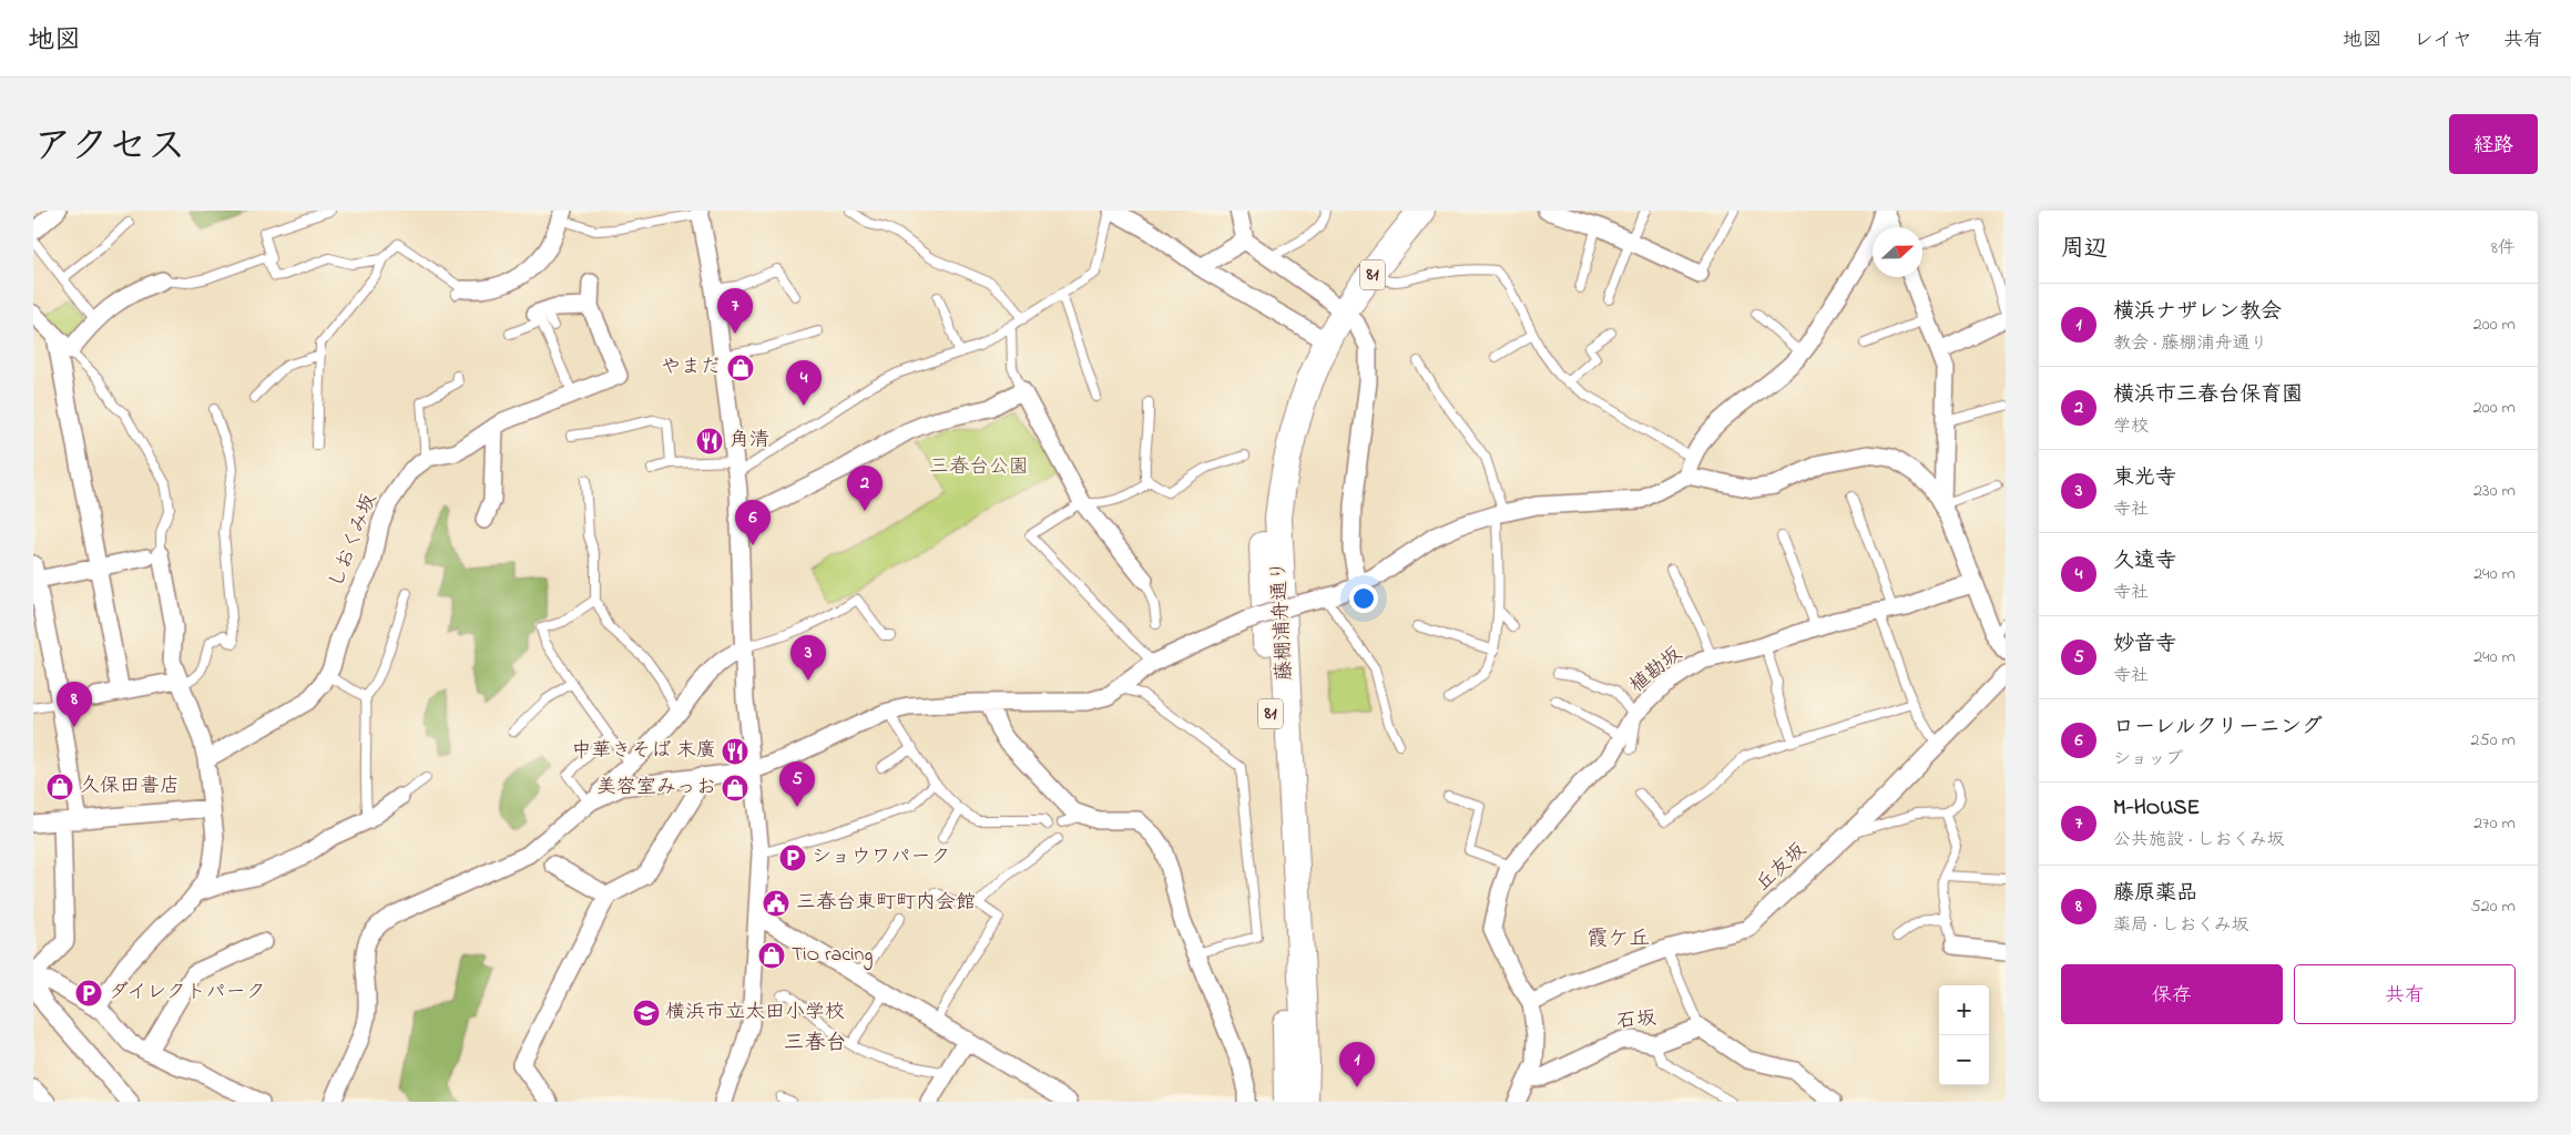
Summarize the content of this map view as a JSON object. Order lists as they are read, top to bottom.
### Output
{
  "streets": {
    "main road": ["81", "藤棚浦舟通り"],
    "street": [
      "しおくみ坂",
      "植勘坂",
      "丘友坂",
      "石坂"
    ]
  },
  "crossings": [
    ["植勘坂", "丘友坂"]
  ],
  "districts": ["霞ケ丘", "三春台"],
  "parks": ["三春台公園"],
  "places": {
    "shop": [
      "やまだ",
      "久保田書店",
      "美容室みっお",
      "TiO racing"
    ],
    "restaurant": ["角清", "中華きそば 末廣"],
    "parking": ["ショウワパーク", "ダイレクトパーク"],
    "public building": ["三春台東町町内会館"],
    "school or university": ["横浜市立太田小学校"]
  },
  "north": "right",
  "page": {
    "header": "地図",
    "nav": ["地図", "レイヤ", "共有"],
    "title": "アクセス",
    "buttons": [
      "経路",
      ["保存", "共有"]
    ],
    "heading": ["周辺", "8件"],
    "list": [
      {
        "mark": "1",
        "name": "横浜ナザレン教会",
        "note": "教会 · 藤棚浦舟通り",
        "value": "200 m"
      },
      {
        "mark": "2",
        "name": "横浜市三春台保育園",
        "note": "学校",
        "value": "200 m"
      },
      {
        "mark": "3",
        "name": "東光寺",
        "note": "寺社",
        "value": "230 m"
      },
      {
        "mark": "4",
        "name": "久遠寺",
        "note": "寺社",
        "value": "240 m"
      },
      {
        "mark": "5",
        "name": "妙音寺",
        "note": "寺社",
        "value": "240 m"
      },
      {
        "mark": "6",
        "name": "ローレルクリーニング",
        "note": "ショップ",
        "value": "250 m"
      },
      {
        "mark": "7",
        "name": "M-HOUSE",
        "note": "公共施設 · しおくみ坂",
        "value": "270 m"
      },
      {
        "mark": "8",
        "name": "藤原薬品",
        "note": "薬局 · しおくみ坂",
        "value": "520 m"
      }
    ],
    "pins": [
      "7",
      "4",
      "2",
      "6",
      "3",
      "8",
      "5",
      "1"
    ],
    "map_buttons": ["+", "−"]
  }
}
